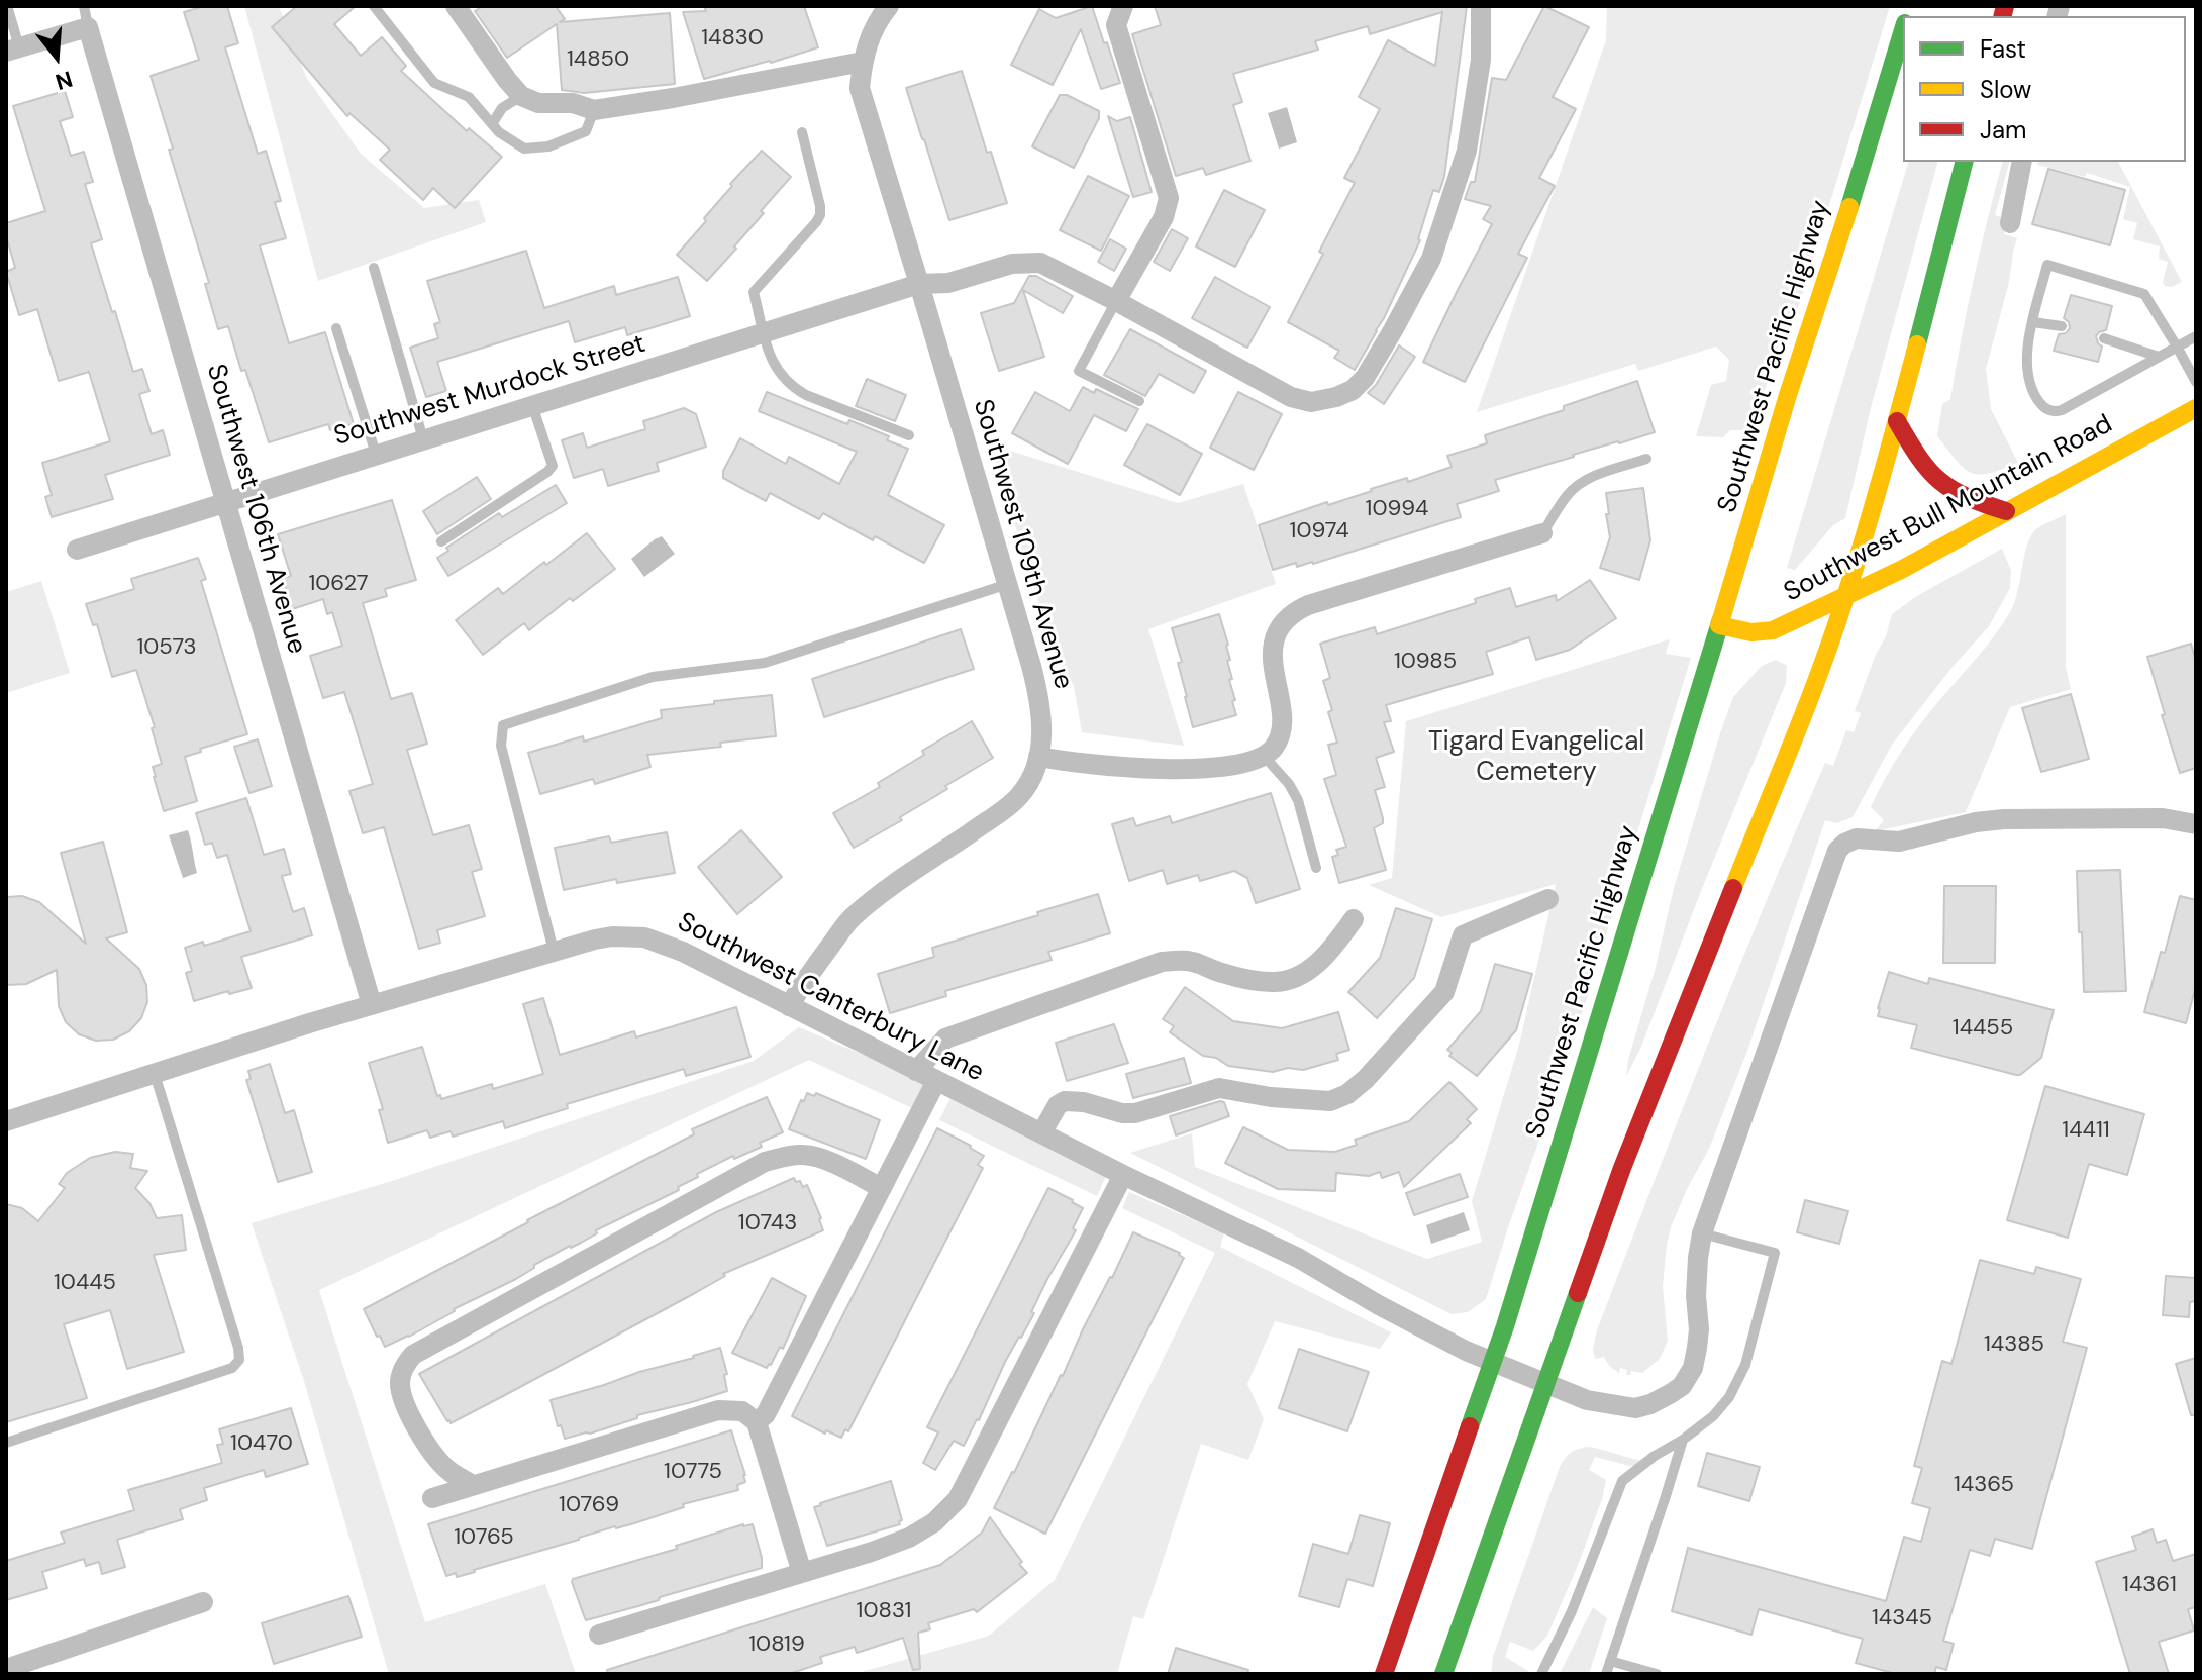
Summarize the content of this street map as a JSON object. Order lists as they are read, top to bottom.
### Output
{
  "streets": {
    "main road": ["Southwest Pacific Highway", "Southwest Bull Mountain Road"],
    "street": [
      "Southwest Murdock Street",
      "Southwest 106th Avenue",
      "Southwest 109th Avenue",
      "Southwest Canterbury Lane"
    ]
  },
  "crossings": [
    ["Southwest Pacific Highway", "Southwest Bull Mountain Road"],
    ["Southwest Pacific Highway", "Southwest Canterbury Lane"],
    ["Southwest Murdock Street", "Southwest 106th Avenue"],
    ["Southwest Murdock Street", "Southwest 109th Avenue"],
    ["Southwest 106th Avenue", "Southwest Canterbury Lane"],
    ["Southwest 109th Avenue", "Southwest Canterbury Lane"]
  ],
  "parks": ["Tigard Evangelical Cemetery"],
  "house_numbers": [
    "14830",
    "14850",
    "10994",
    "10974",
    "10627",
    "10573",
    "10985",
    "14455",
    "14411",
    "10743",
    "10445",
    "14385",
    "10470",
    "10775",
    "14365",
    "10769",
    "10765",
    "14361",
    "10831",
    "14345",
    "10819"
  ],
  "legend": ["Fast", "Slow", "Jam"],
  "north": "bottom"
}
